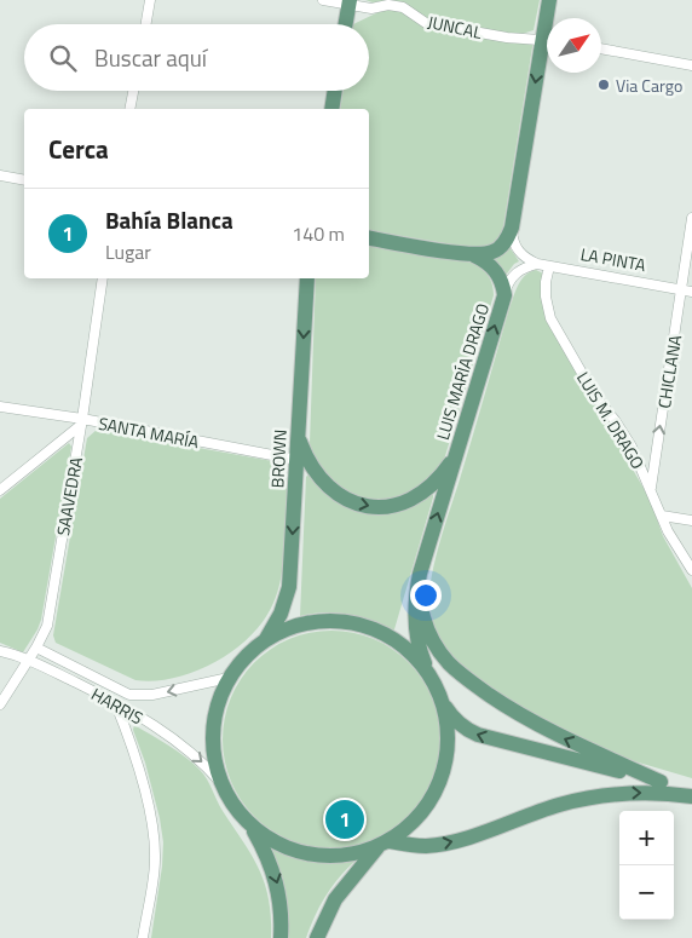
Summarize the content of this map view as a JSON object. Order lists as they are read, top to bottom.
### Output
{
  "streets": {
    "main road": ["LUIS MARÍA DRAGO", "BROWN"],
    "street": [
      "JUNCAL",
      "LA PINTA",
      "CHICLANA",
      "LUIS M. DRAGO",
      "SANTA MARÍA",
      "SAAVEDRA",
      "HARRIS"
    ]
  },
  "crossings": [
    ["LA PINTA", "CHICLANA"],
    ["LA PINTA", "LUIS M. DRAGO"],
    ["CHICLANA", "LUIS M. DRAGO"],
    ["SANTA MARÍA", "BROWN"],
    ["SANTA MARÍA", "SAAVEDRA"],
    ["SAAVEDRA", "HARRIS"]
  ],
  "one_way": ["LUIS MARÍA DRAGO", "CHICLANA", "BROWN"],
  "places": ["Via Cargo"],
  "north": "top right",
  "page": {
    "search": "Buscar aquí",
    "heading": "Cerca",
    "list": [
      {
        "mark": "1",
        "name": "Bahía Blanca",
        "note": "Lugar",
        "value": "140 m"
      }
    ],
    "pins": "1",
    "map_buttons": ["+", "−"]
  }
}
